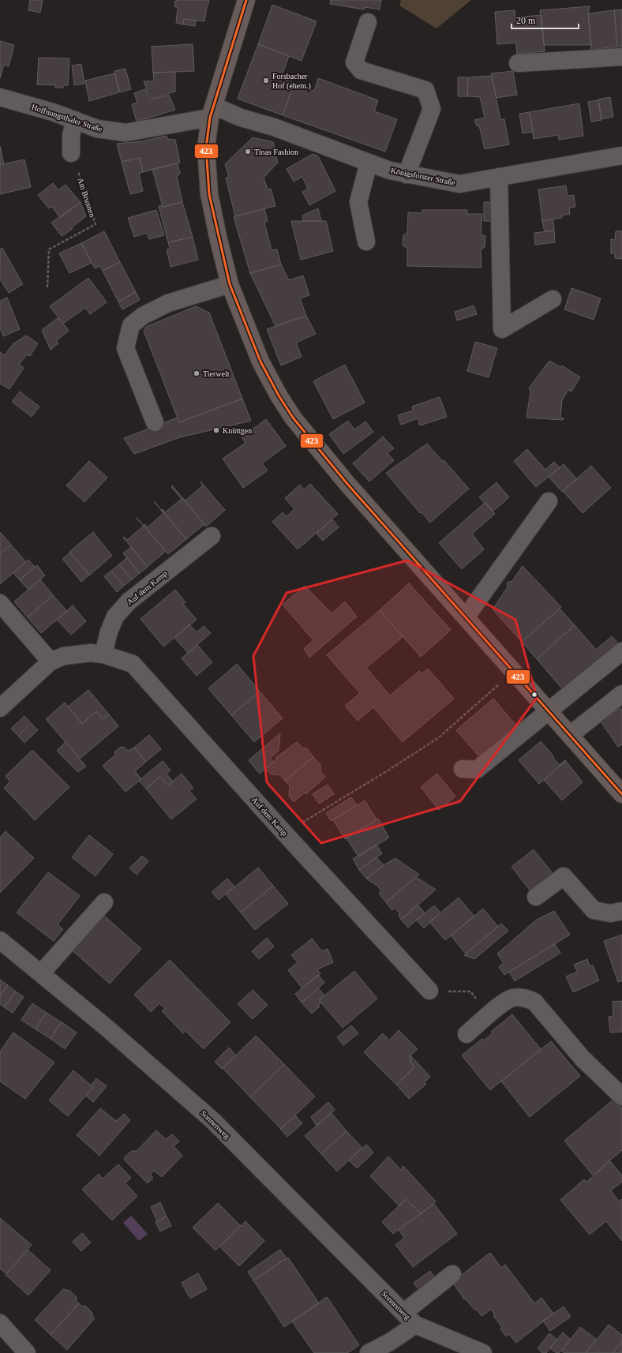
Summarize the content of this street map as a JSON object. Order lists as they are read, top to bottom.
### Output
{
  "streets": {
    "street": [
      "Hoffnungsthaler Straße",
      "Königsforster Straße",
      "Auf dem Kamp",
      "Sonnenweg"
    ],
    "path": ["Am Brunnen"]
  },
  "crossings": [
    ["Hoffnungsthaler Straße", "Königsforster Straße"]
  ],
  "places": [
    "Forsbacher Hof (ehem.)",
    "Tinas Fashion",
    "Tierwelt",
    "Knüttgen"
  ],
  "lines": ["transit line 423"],
  "scale_bar": "20 m"
}
